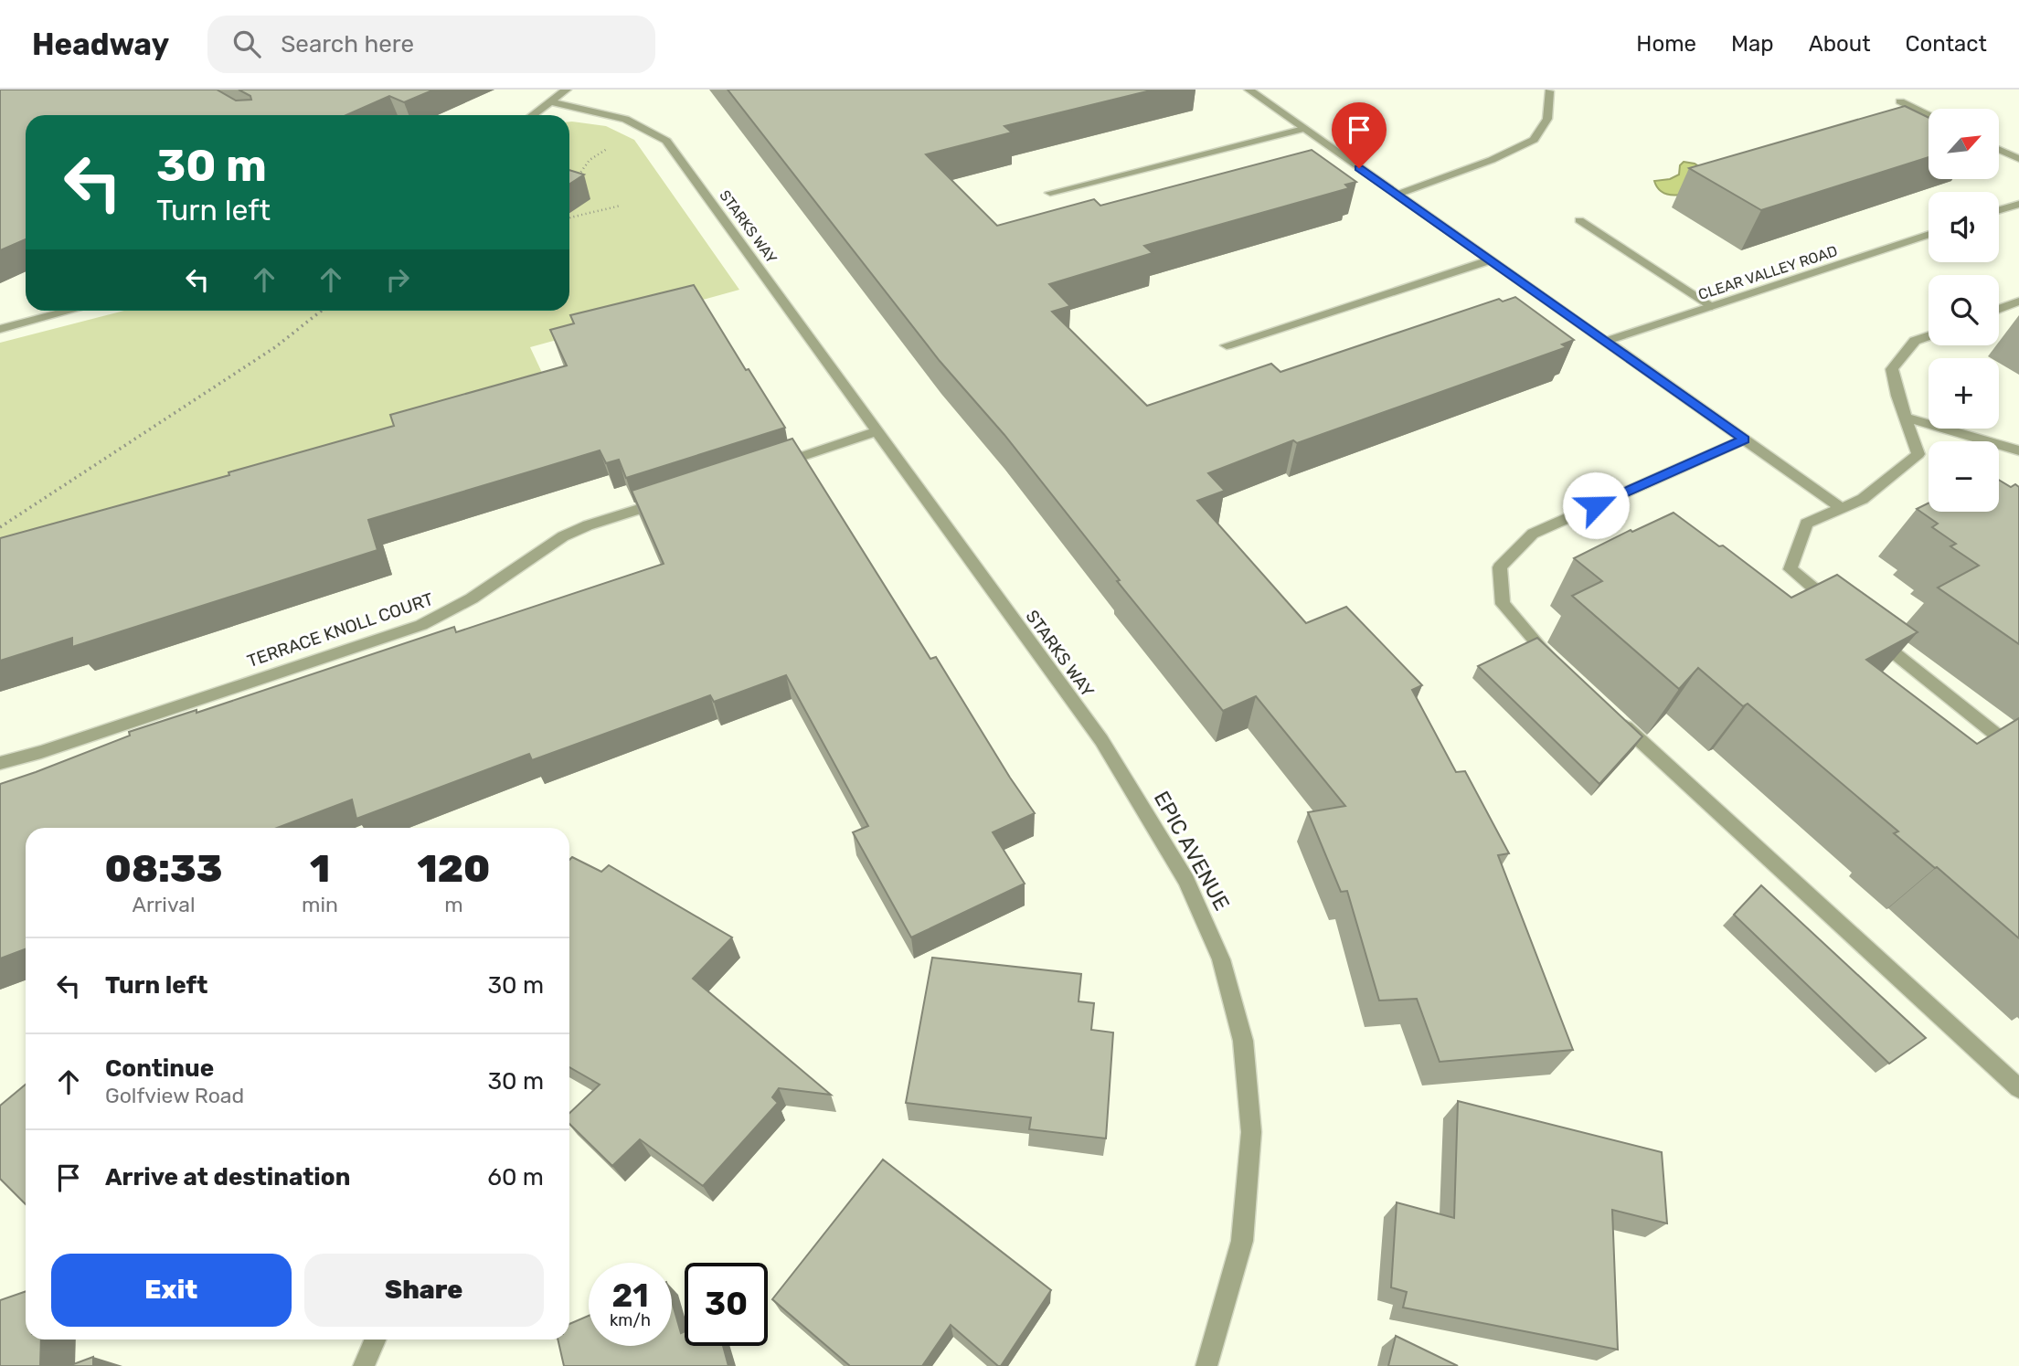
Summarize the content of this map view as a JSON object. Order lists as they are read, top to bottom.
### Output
{
  "streets": {
    "street": [
      "STARKS WAY",
      "CLEAR VALLEY ROAD",
      "TERRACE KNOLL COURT",
      "EPIC AVENUE"
    ]
  },
  "crossings": [
    ["STARKS WAY", "EPIC AVENUE"]
  ],
  "north": "top right",
  "page": {
    "header": "Headway",
    "search": "Search here",
    "nav": [
      "Home",
      "Map",
      "About",
      "Contact"
    ],
    "map_buttons": ["+", "−"],
    "turn": ["30 m", "Turn left"],
    "eta": [
      "08:33",
      "Arrival",
      "1",
      "min",
      "120",
      "m"
    ],
    "list": [
      {
        "name": "Turn left",
        "value": "30 m"
      },
      {
        "name": "Continue",
        "note": "Golfview Road",
        "value": "30 m"
      },
      {
        "name": "Arrive at destination",
        "value": "60 m"
      }
    ],
    "buttons": ["Exit", "Share"],
    "speed": "21 km/h",
    "limit": "30"
  }
}
